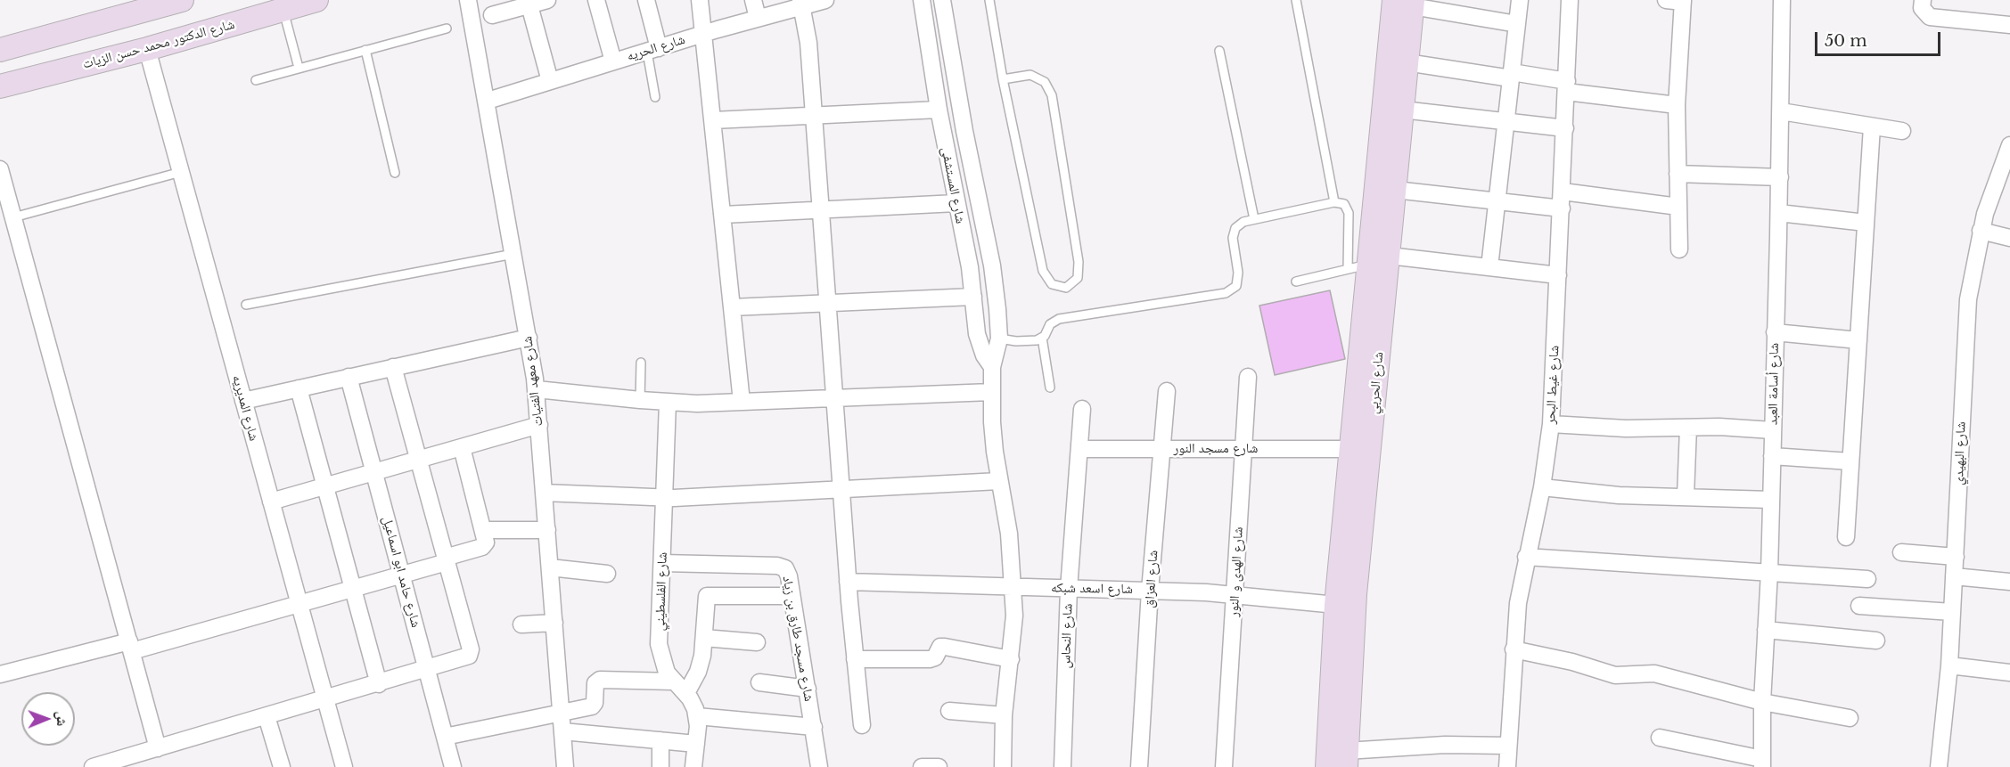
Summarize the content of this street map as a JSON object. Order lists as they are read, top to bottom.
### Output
{
  "streets": {
    "street": [
      "شارع الدكتور محمد حسن الزيات",
      "شارع الحريه",
      "شارع المستشفى",
      "شارع معهد الفتيات",
      "شارع الحربي",
      "شارع أسامة العبد",
      "شارع غيط البحر",
      "شارع المديريه",
      "شارع مسجد النور",
      "شارع البهيدي",
      "شارع حامد ابو اسماعيل",
      "شارع الهدى و النور",
      "شارع العزاق",
      "شارع اسعد شبكه",
      "شارع الفلسطيني",
      "شارع النحاس",
      "شارع مسجد طارق بن زياد"
    ]
  },
  "crossings": [
    ["شارع الدكتور محمد حسن الزيات", "شارع المديريه"],
    ["شارع الحريه", "شارع معهد الفتيات"],
    ["شارع المستشفى", "شارع اسعد شبكه"],
    ["شارع الحربي", "شارع مسجد النور"],
    ["شارع الحربي", "شارع اسعد شبكه"],
    ["شارع مسجد النور", "شارع الهدى و النور"],
    ["شارع مسجد النور", "شارع العزاق"],
    ["شارع مسجد النور", "شارع النحاس"],
    ["شارع الهدى و النور", "شارع اسعد شبكه"],
    ["شارع العزاق", "شارع اسعد شبكه"],
    ["شارع اسعد شبكه", "شارع النحاس"],
    ["شارع الفلسطيني", "شارع مسجد طارق بن زياد"]
  ],
  "scale_bar": "50 m",
  "north": "right"
}
